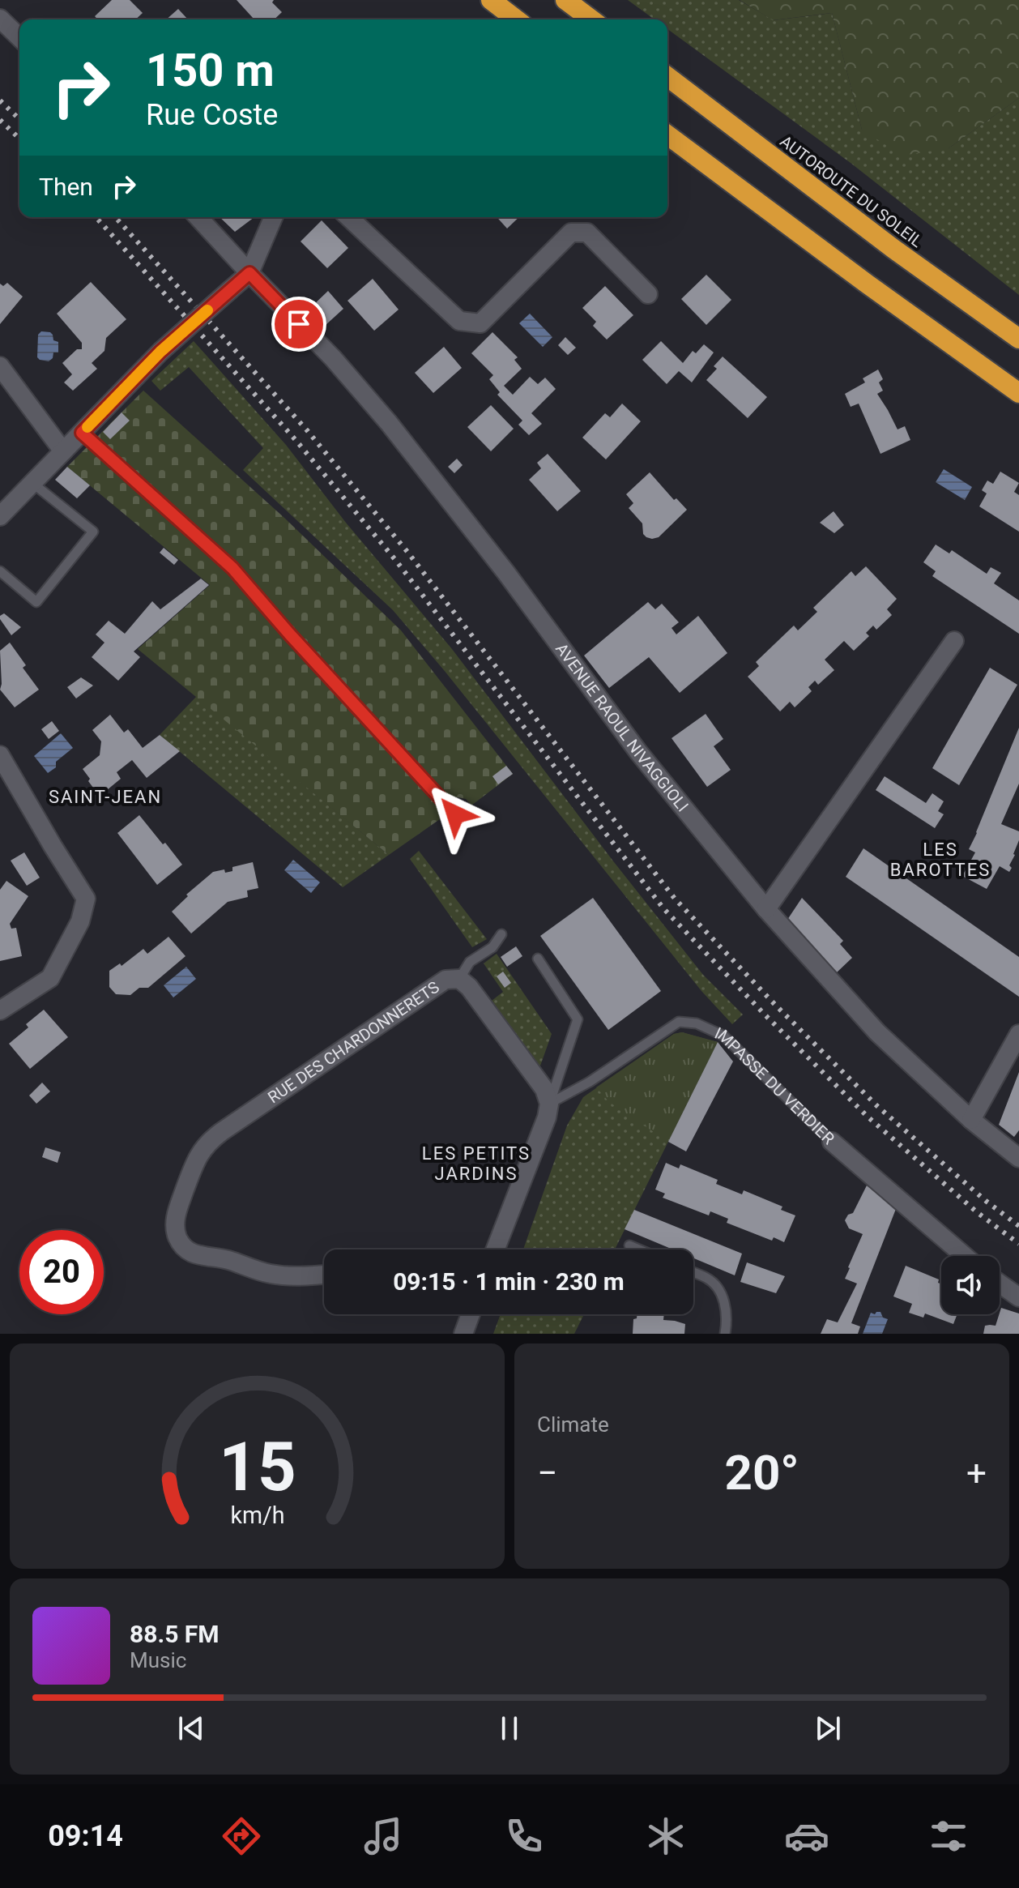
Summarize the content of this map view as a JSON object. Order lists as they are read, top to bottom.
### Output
{
  "streets": {
    "highway": ["AUTOROUTE DU SOLEIL"],
    "street": ["AVENUE RAOUL NIVAGGIOLI", "RUE DES CHARDONNERETS", "IMPASSE DU VERDIER"]
  },
  "crossings": [
    ["RUE DES CHARDONNERETS", "IMPASSE DU VERDIER"]
  ],
  "districts": ["SAINT-JEAN", "LES BAROTTES", "LES PETITS JARDINS"],
  "page": {
    "turn": ["150 m", "Rue Coste"],
    "then": "Then",
    "limit": "20",
    "trip": "09:15 · 1 min · 230 m",
    "tile": "Climate",
    "heat": ["−", "20°", "+"],
    "song": ["88.5 FM", "Music"],
    "tabs": "09:14",
    "gauge": ["15", "km/h"]
  }
}
